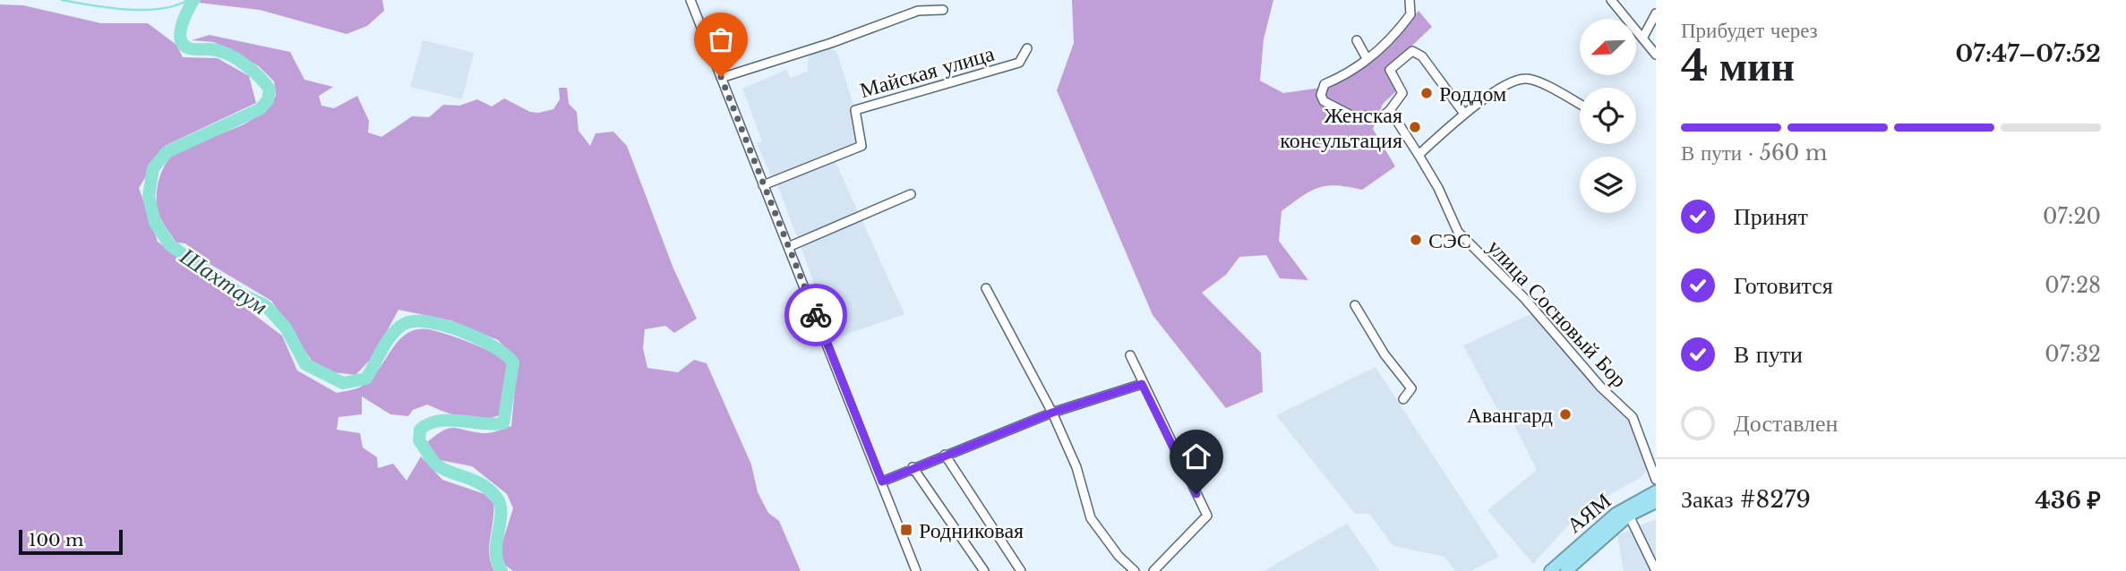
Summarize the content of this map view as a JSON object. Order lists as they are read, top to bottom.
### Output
{
  "streets": {
    "highway": ["АЯМ"],
    "street": ["Майская улица", "улица Сосновый Бор"]
  },
  "water": ["Шахтаум"],
  "places": {
    "other": [
      "Роддом",
      "Женская консультация",
      "СЭС",
      "Авангард"
    ],
    "transit": ["Родниковая"]
  },
  "scale_bar": "100 m",
  "north": "bottom left",
  "page": {
    "heading": ["4 мин", "Прибудет через", "07:47–07:52"],
    "panel": ["Заказ #8279", "436 ₽"],
    "bar": "В пути · 560 m",
    "list": [
      ["Принят", "07:20"],
      ["Готовится", "07:28"],
      ["В пути", "07:32"],
      "Доставлен"
    ],
    "scale": "100 m"
  }
}
